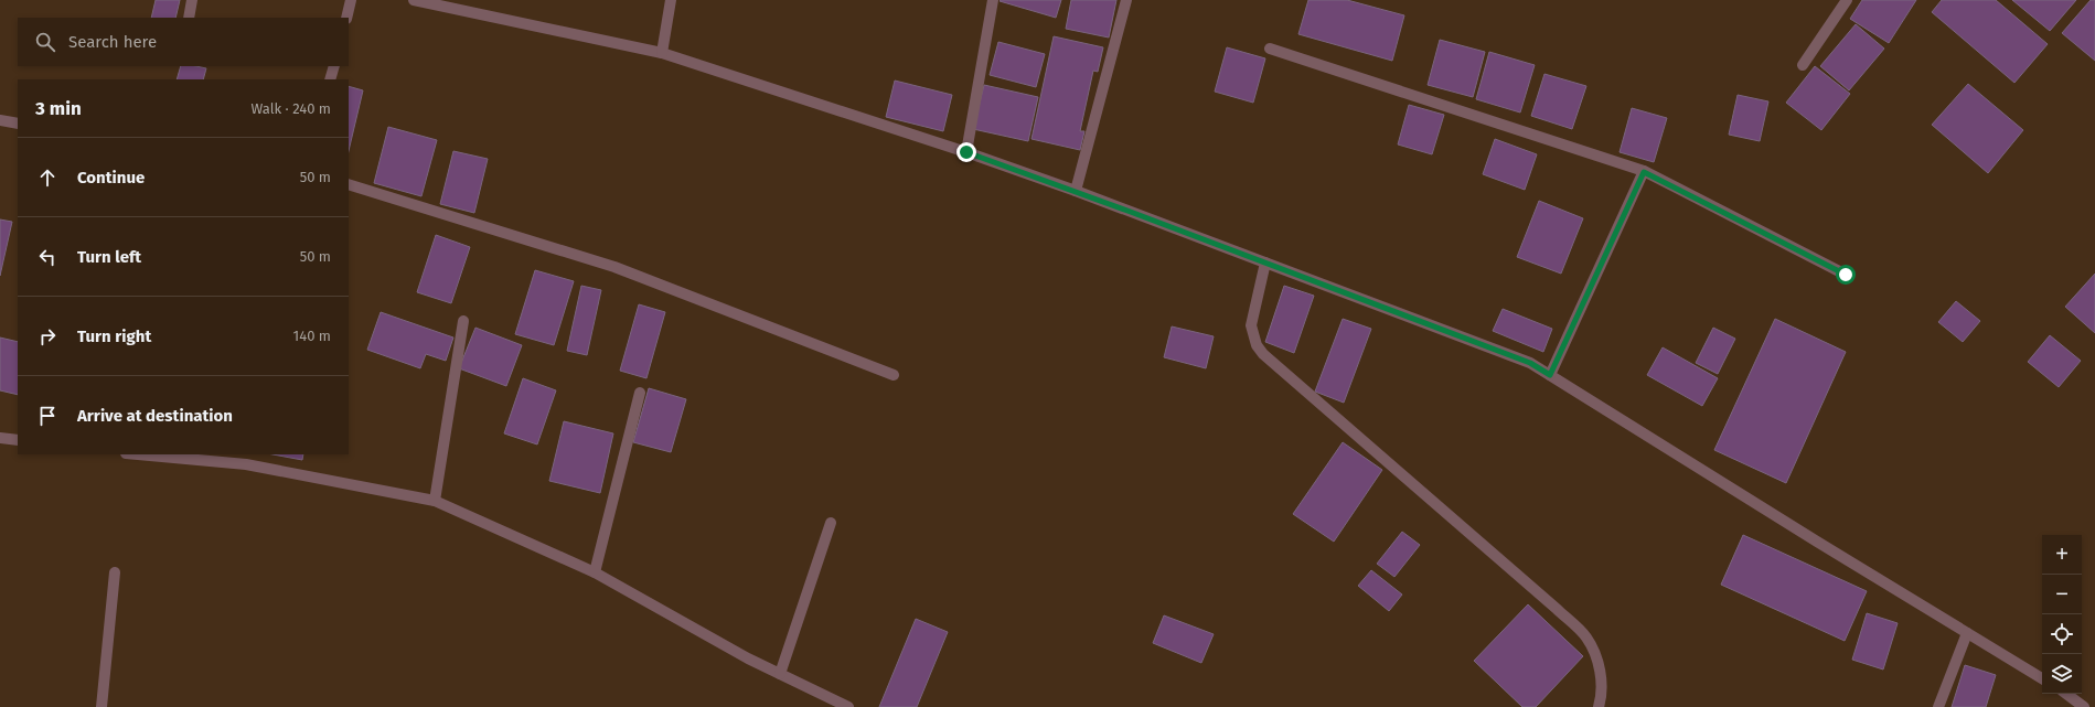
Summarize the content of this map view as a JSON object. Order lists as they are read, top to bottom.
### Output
{
  "page": {
    "search": "Search here",
    "heading": ["3 min", "Walk · 240 m"],
    "list": [
      ["Continue", "50 m"],
      ["Turn left", "50 m"],
      ["Turn right", "140 m"],
      "Arrive at destination"
    ],
    "map_buttons": ["+", "−"]
  }
}
